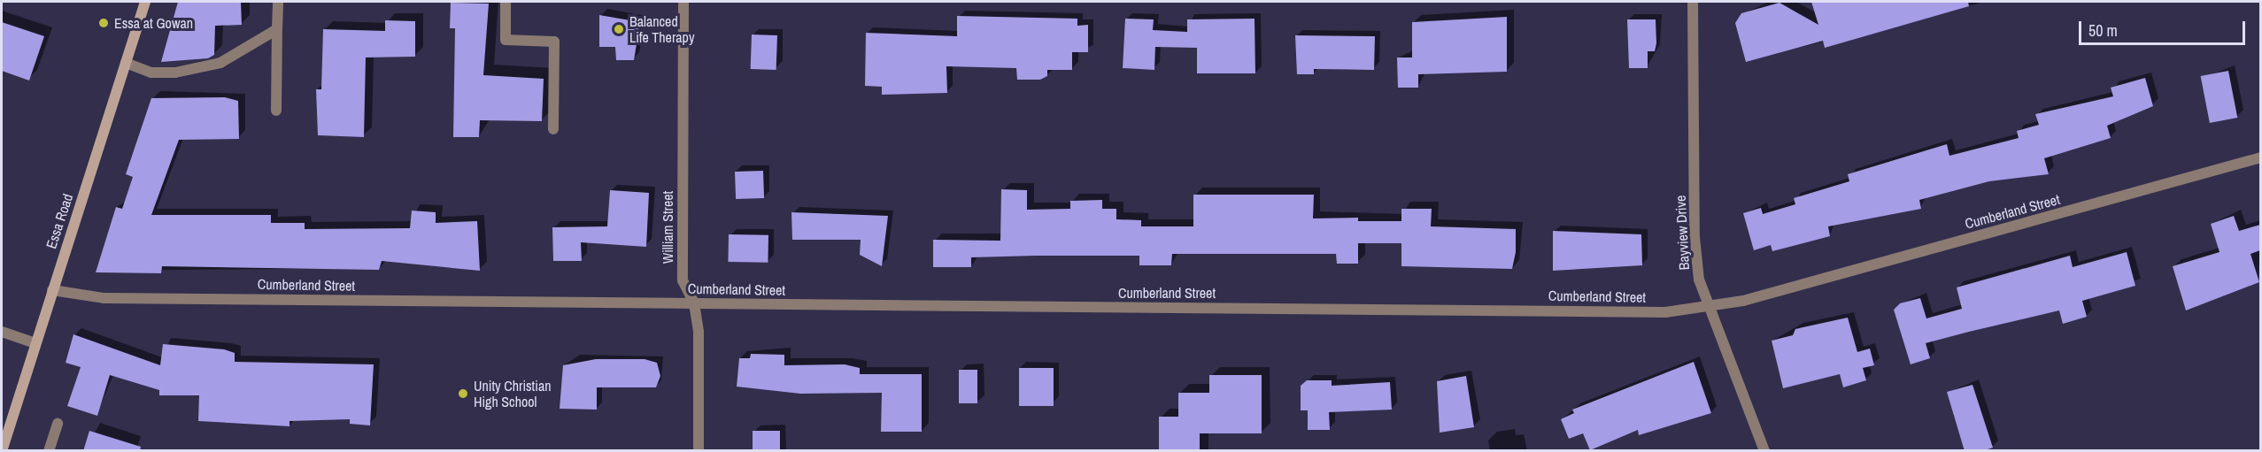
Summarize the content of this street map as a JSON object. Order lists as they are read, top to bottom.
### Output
{
  "streets": {
    "main road": ["Essa Road"],
    "street": ["Cumberland Street", "William Street", "Bayview Drive"]
  },
  "crossings": [
    ["Cumberland Street", "Essa Road"],
    ["Cumberland Street", "William Street"],
    ["Cumberland Street", "Bayview Drive"]
  ],
  "places": ["Essa at Gowan", "Balanced Life Therapy", "Unity Christian High School"],
  "scale_bar": "50 m"
}
